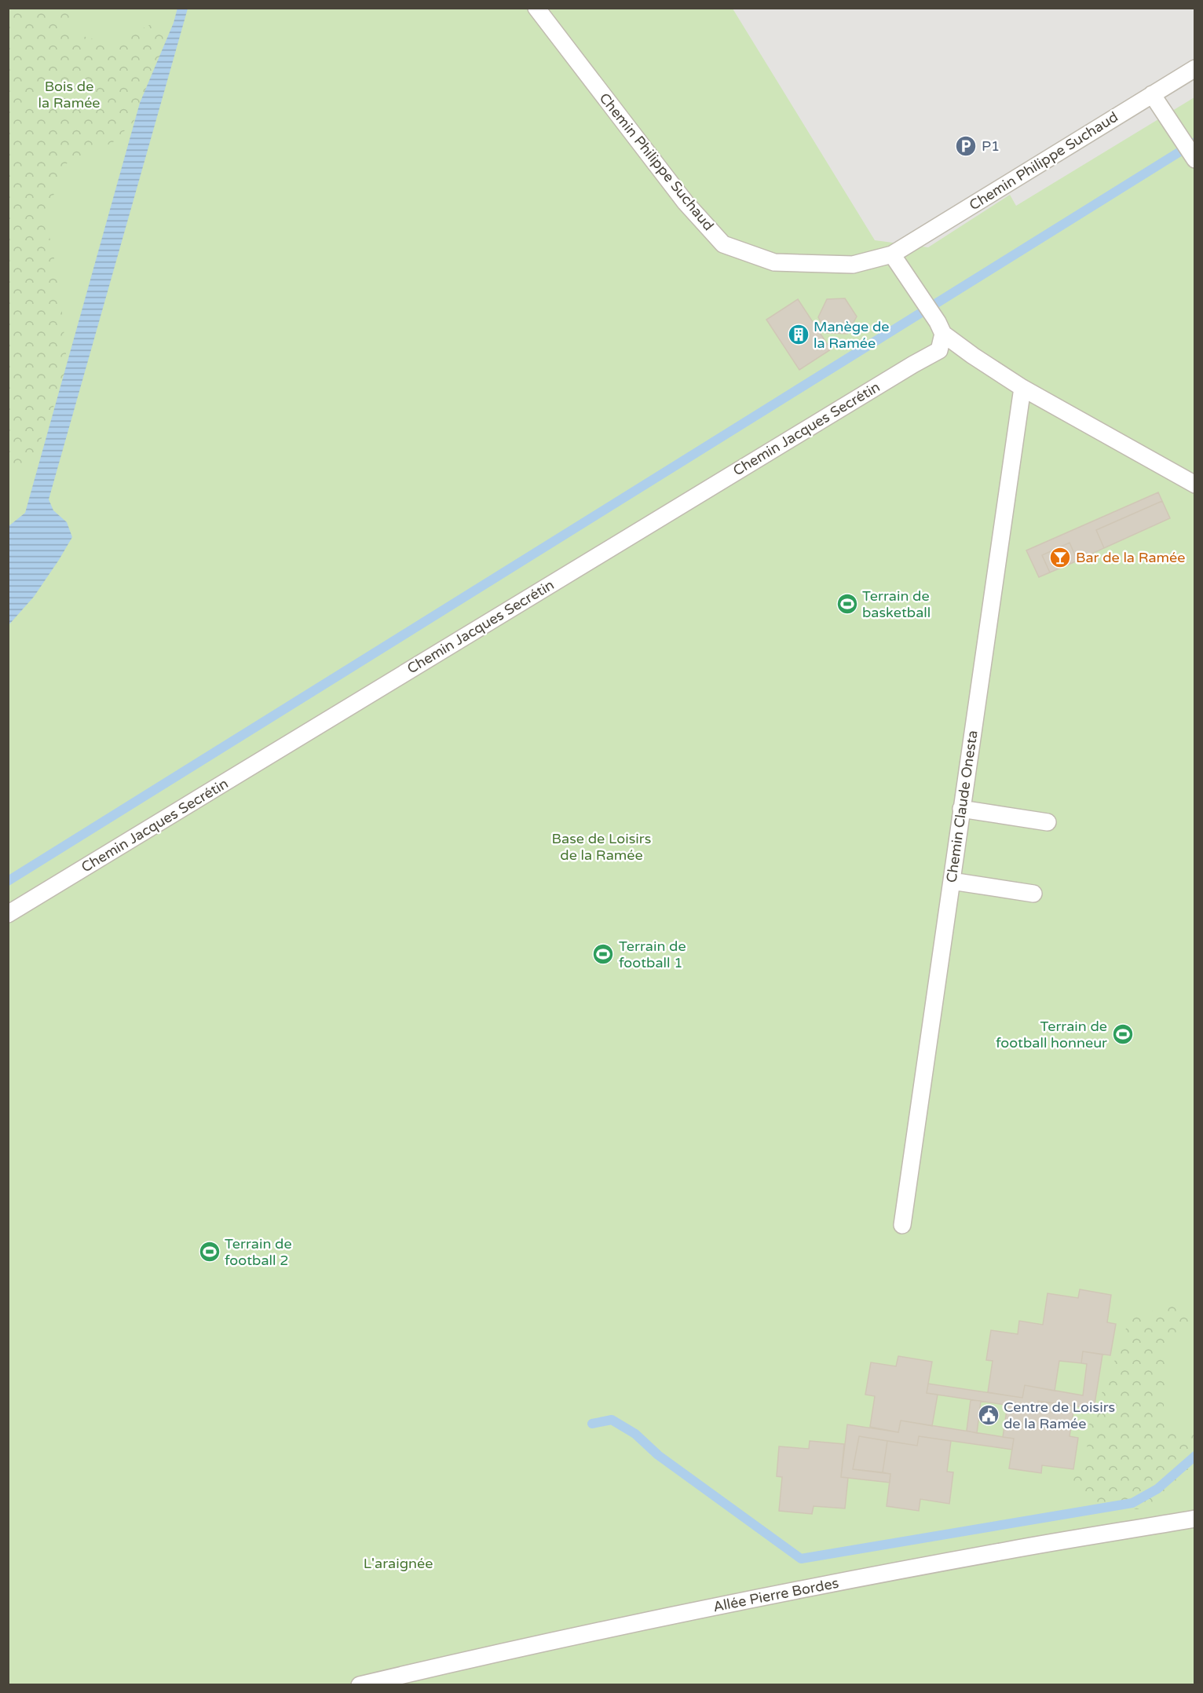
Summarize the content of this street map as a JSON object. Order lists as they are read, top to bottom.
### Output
{
  "streets": {
    "lane": [
      "Chemin Philippe Suchaud",
      "Chemin Jacques Secrétin",
      "Chemin Claude Onesta",
      "Allée Pierre Bordes"
    ]
  },
  "parks": ["Bois de la Ramée", "Base de Loisirs de la Ramée", "L'araignée"],
  "places": {
    "parking": ["P1"],
    "building": ["Manège de la Ramée"],
    "bar": ["Bar de la Ramée"],
    "sports": [
      "Terrain de basketball",
      "Terrain de football 1",
      "Terrain de football honneur",
      "Terrain de football 2"
    ],
    "public building": ["Centre de Loisirs de la Ramée"]
  }
}
